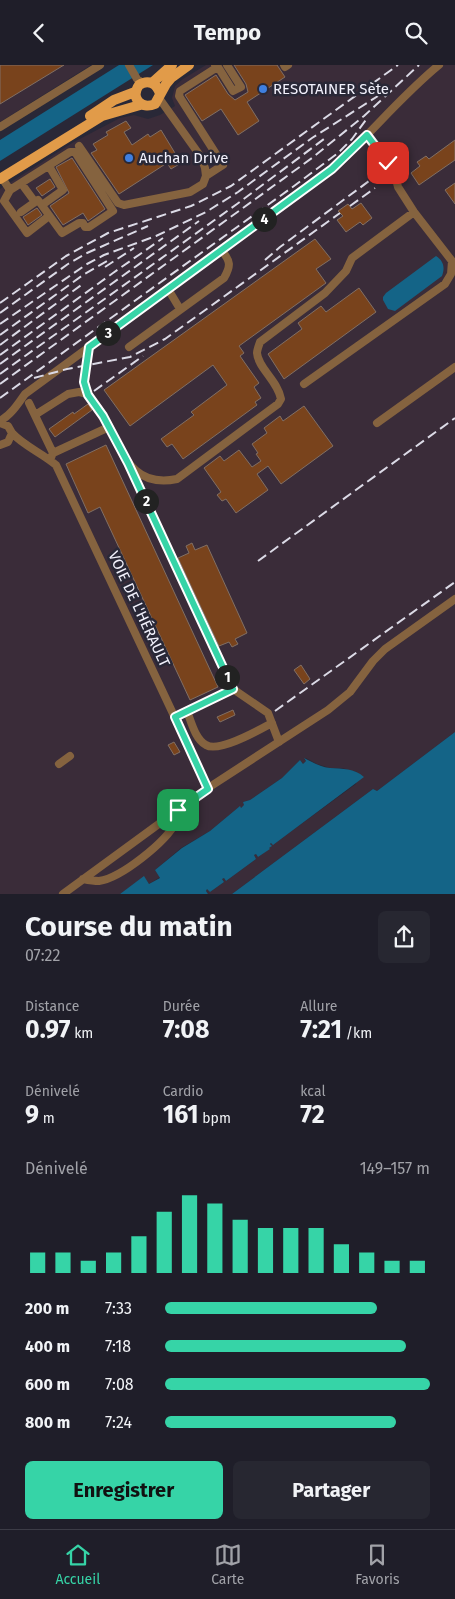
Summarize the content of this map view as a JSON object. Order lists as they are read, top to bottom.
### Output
{
  "streets": {
    "street": ["VOIE DE L'HÉRAULT"]
  },
  "places": ["RESOTAINER Sète", "Auchan Drive"],
  "page": {
    "header": "Tempo",
    "pins": [
      "4",
      "3",
      "2",
      "1"
    ],
    "heading": ["Course du matin", "07:22"],
    "stats": [
      ["Distance", "0.97 km"],
      ["Durée", "7:08"],
      ["Allure", "7:21 /km"],
      ["Dénivelé", "9 m"],
      ["Cardio", "161 bpm"],
      ["kcal", "72"]
    ],
    "chart": ["Dénivelé", "149–157 m"],
    "list": [
      {
        "name": "200 m",
        "note": "7:33"
      },
      {
        "name": "400 m",
        "note": "7:18"
      },
      {
        "name": "600 m",
        "note": "7:08"
      },
      {
        "name": "800 m",
        "note": "7:24"
      }
    ],
    "buttons": ["Enregistrer", "Partager"],
    "tabs": ["Accueil", "Carte", "Favoris"]
  }
}
